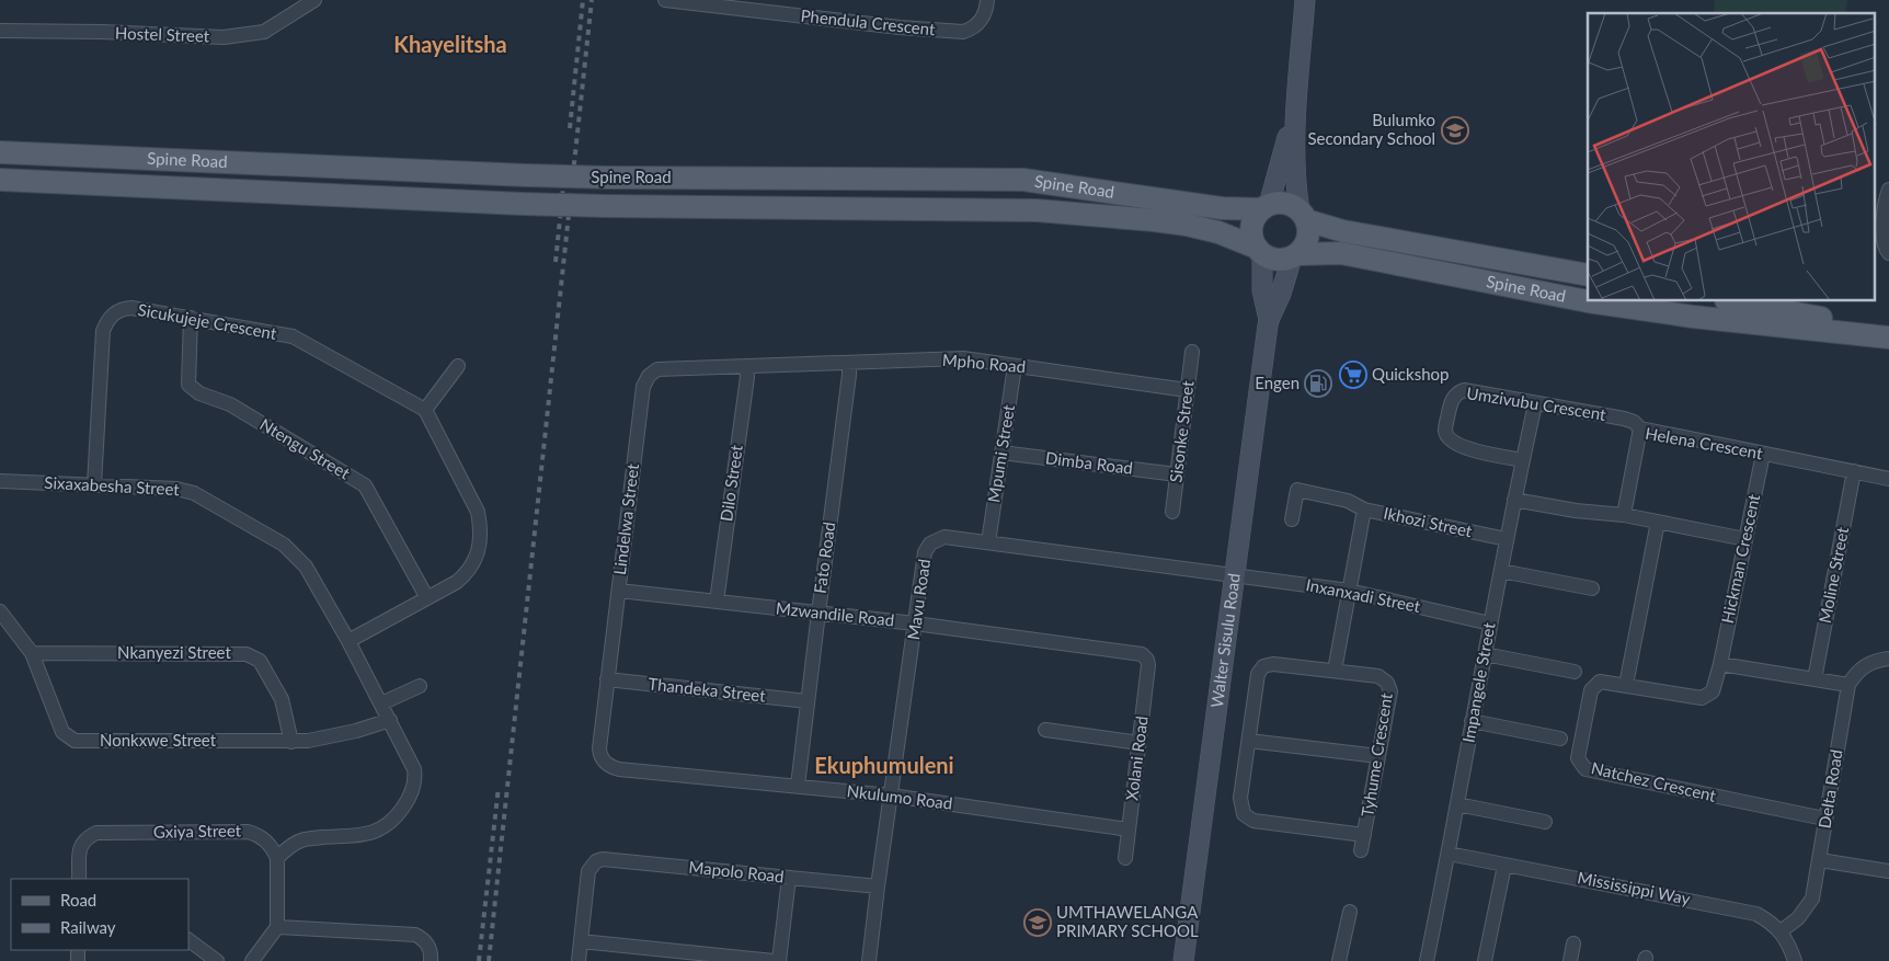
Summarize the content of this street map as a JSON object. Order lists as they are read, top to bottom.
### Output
{
  "streets": {
    "main road": ["Spine Road"],
    "street": [
      "Phendula Crescent",
      "Hostel Street",
      "Sicukujeje Crescent",
      "Mpho Road",
      "Umzivubu Crescent",
      "Sisonke Street",
      "Helena Crescent",
      "Ntengu Street",
      "Mpumi Street",
      "Dimba Road",
      "Dilo Street",
      "Sixaxabesha Street",
      "Lindelwa Street",
      "Ikhozi Street",
      "Fato Road",
      "Hickman Crescent",
      "Moline Street",
      "Inxanxadi Street",
      "Mavu Road",
      "Mzwandile Road",
      "Walter Sisulu Road",
      "Nkanyezi Street",
      "Impangele Street",
      "Thandeka Street",
      "Nonkxwe Street",
      "Tyhume Crescent",
      "Xolani Road",
      "Natchez Crescent",
      "Delta Road",
      "Nkulumo Road",
      "Gxiya Street",
      "Mapolo Road",
      "Mississippi Way"
    ]
  },
  "crossings": [
    ["Spine Road", "Walter Sisulu Road"],
    ["Sicukujeje Crescent", "Ntengu Street"],
    ["Sicukujeje Crescent", "Sixaxabesha Street"],
    ["Mpho Road", "Sisonke Street"],
    ["Mpho Road", "Mpumi Street"],
    ["Mpho Road", "Dilo Street"],
    ["Mpho Road", "Lindelwa Street"],
    ["Mpho Road", "Fato Road"],
    ["Umzivubu Crescent", "Helena Crescent"],
    ["Umzivubu Crescent", "Impangele Street"],
    ["Sisonke Street", "Dimba Road"],
    ["Helena Crescent", "Hickman Crescent"],
    ["Helena Crescent", "Moline Street"],
    ["Mpumi Street", "Dimba Road"],
    ["Mpumi Street", "Mavu Road"],
    ["Dilo Street", "Lindelwa Street"],
    ["Dilo Street", "Mzwandile Road"],
    ["Sixaxabesha Street", "Nonkxwe Street"],
    ["Sixaxabesha Street", "Gxiya Street"],
    ["Lindelwa Street", "Mzwandile Road"],
    ["Lindelwa Street", "Thandeka Street"],
    ["Lindelwa Street", "Nkulumo Road"],
    ["Ikhozi Street", "Inxanxadi Street"],
    ["Ikhozi Street", "Impangele Street"],
    ["Ikhozi Street", "Tyhume Crescent"],
    ["Fato Road", "Mzwandile Road"],
    ["Fato Road", "Thandeka Street"],
    ["Fato Road", "Nkulumo Road"],
    ["Hickman Crescent", "Natchez Crescent"],
    ["Inxanxadi Street", "Mavu Road"],
    ["Inxanxadi Street", "Walter Sisulu Road"],
    ["Inxanxadi Street", "Impangele Street"],
    ["Mavu Road", "Mzwandile Road"],
    ["Mavu Road", "Walter Sisulu Road"],
    ["Mavu Road", "Nkulumo Road"],
    ["Mavu Road", "Mapolo Road"],
    ["Mzwandile Road", "Xolani Road"],
    ["Nkanyezi Street", "Nonkxwe Street"],
    ["Impangele Street", "Mississippi Way"],
    ["Xolani Road", "Nkulumo Road"],
    ["Natchez Crescent", "Delta Road"],
    ["Delta Road", "Mississippi Way"]
  ],
  "districts": ["Khayelitsha", "Ekuphumuleni"],
  "places": {
    "school or university": ["Bulumko Secondary School", "UMTHAWELANGA PRIMARY SCHOOL"],
    "supermarket": ["Quickshop"],
    "fuel station": ["Engen"]
  },
  "legend": ["Road", "Railway"]
}
